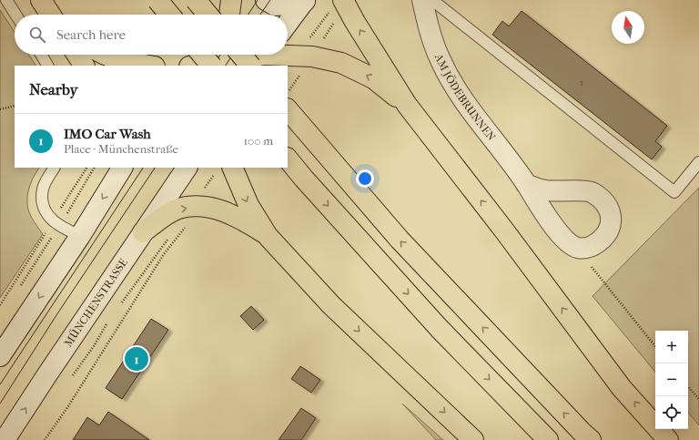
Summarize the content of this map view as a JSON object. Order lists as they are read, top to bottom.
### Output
{
  "streets": {
    "main road": ["AM JÖDEBRUNNEN", "MÜNCHENSTRASSE"]
  },
  "house_numbers": ["1"],
  "north": "top",
  "page": {
    "search": "Search here",
    "heading": "Nearby",
    "list": [
      {
        "mark": "1",
        "name": "IMO Car Wash",
        "note": "Place · Münchenstraße",
        "value": "100 m"
      }
    ],
    "map_buttons": ["+", "−"],
    "pins": "1"
  }
}
